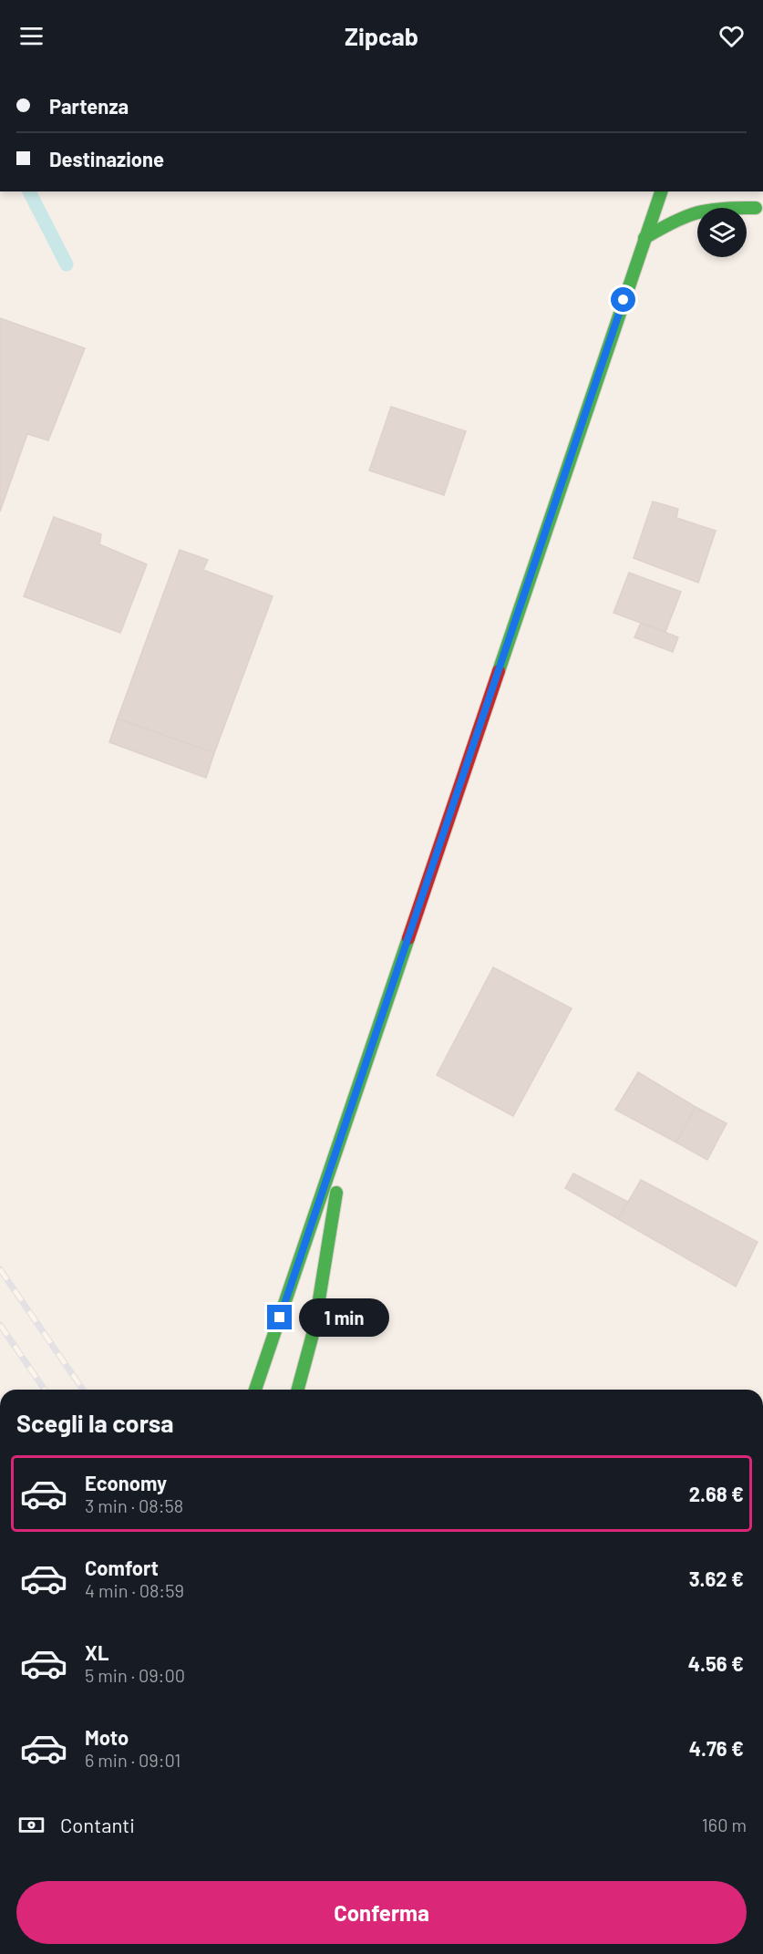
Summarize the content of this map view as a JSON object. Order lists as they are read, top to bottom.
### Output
{
  "page": {
    "header": "Zipcab",
    "banner": ["Partenza", "Destinazione"],
    "bubble": "1 min",
    "heading": "Scegli la corsa",
    "list": [
      {
        "name": "Economy",
        "note": "3 min · 08:58",
        "value": "2.68 €"
      },
      {
        "name": "Comfort",
        "note": "4 min · 08:59",
        "value": "3.62 €"
      },
      {
        "name": "XL",
        "note": "5 min · 09:00",
        "value": "4.56 €"
      },
      {
        "name": "Moto",
        "note": "6 min · 09:01",
        "value": "4.76 €"
      }
    ],
    "pay": ["Contanti", "160 m"],
    "buttons": "Conferma"
  }
}
